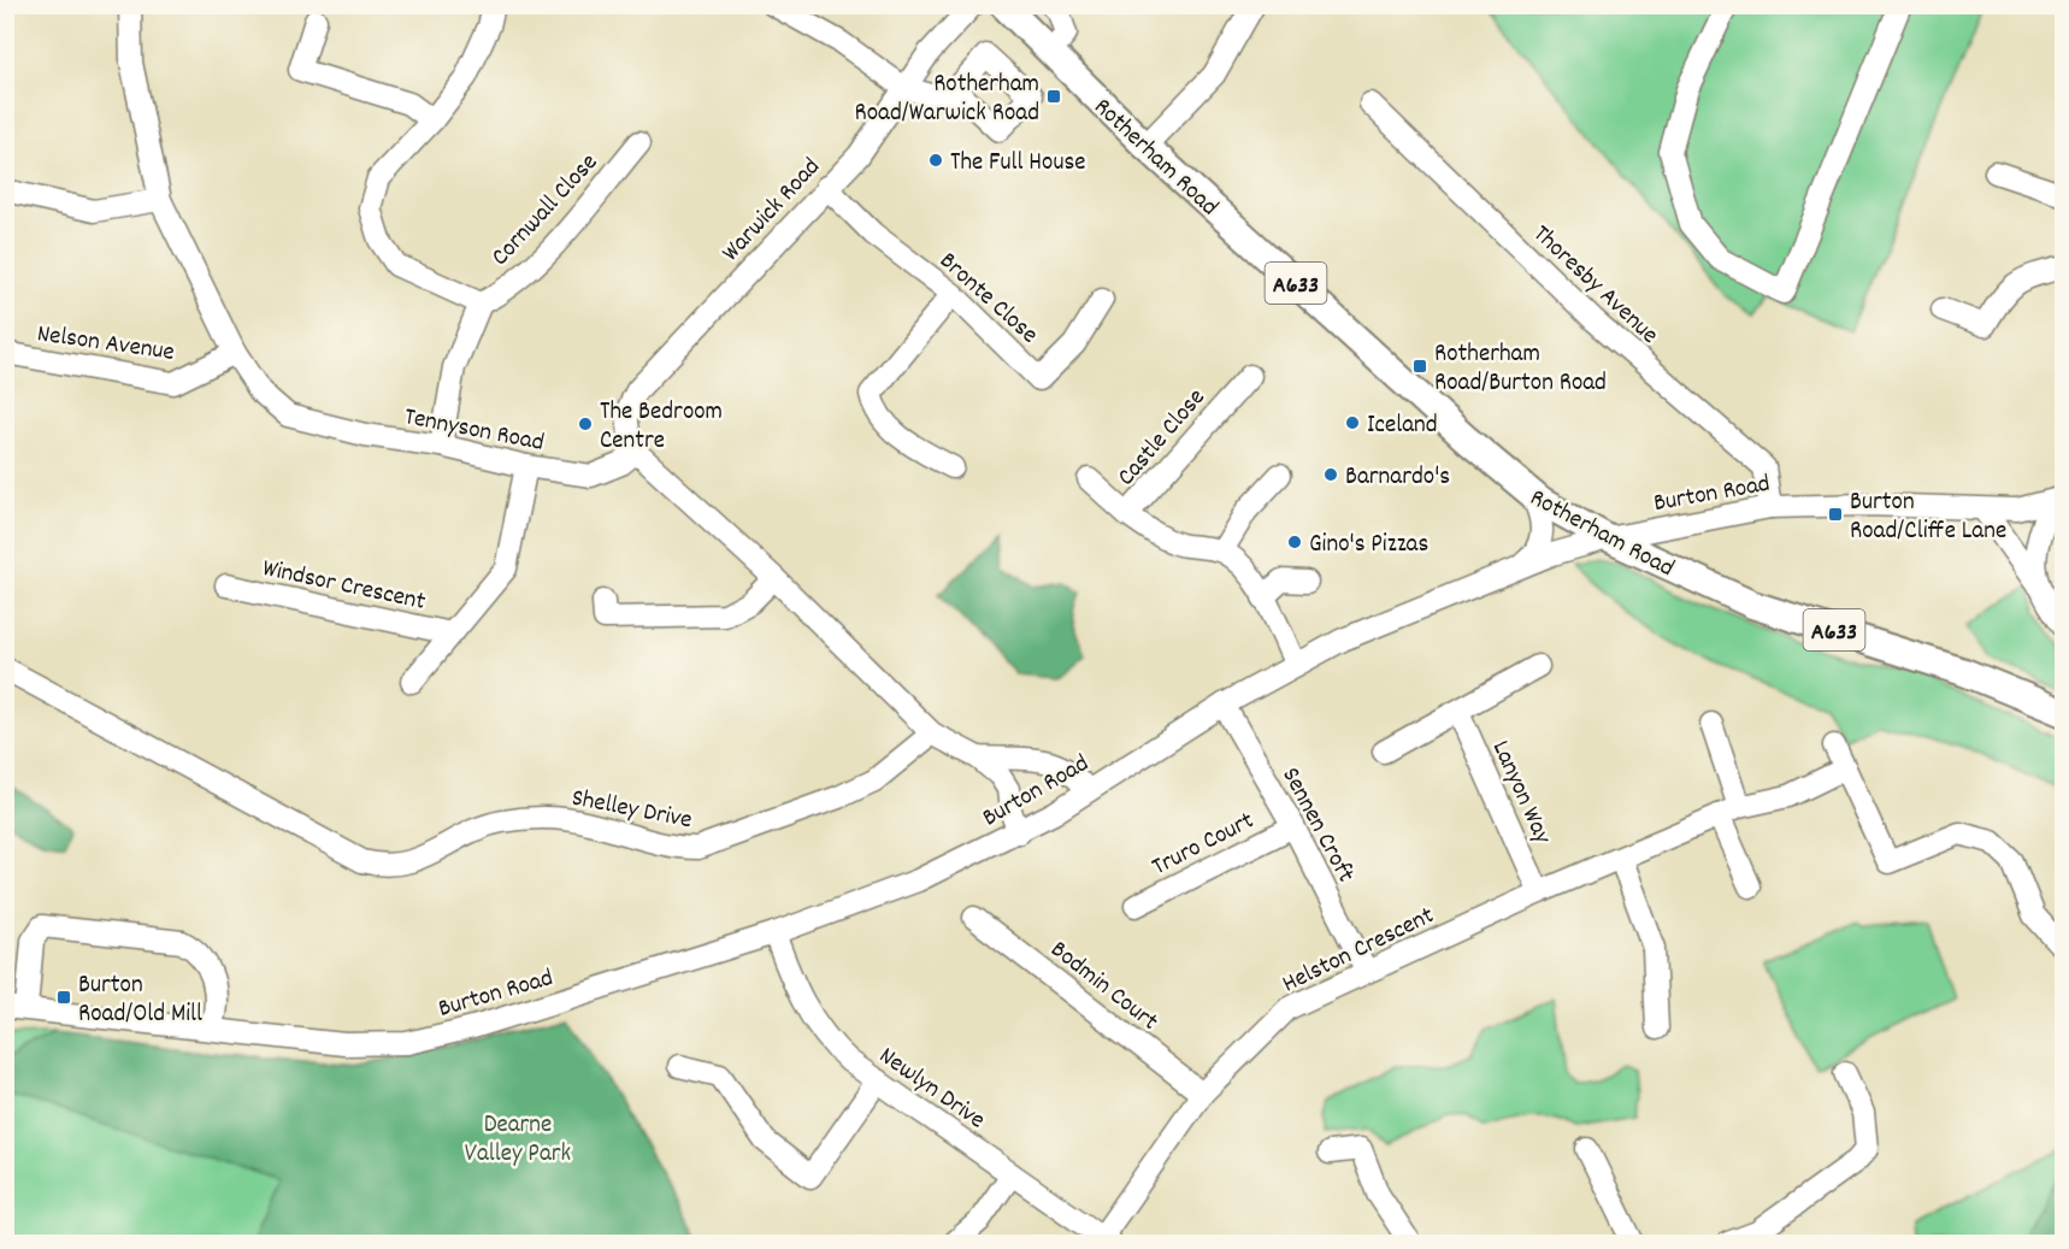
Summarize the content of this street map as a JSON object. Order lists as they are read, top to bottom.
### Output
{
  "streets": {
    "main road": ["Rotherham Road", "A633"],
    "street": [
      "Cornwall Close",
      "Warwick Road",
      "Thoresby Avenue",
      "Bronte Close",
      "Nelson Avenue",
      "Tennyson Road",
      "Castle Close",
      "Burton Road",
      "Windsor Crescent",
      "Lanyon Way",
      "Shelley Drive",
      "Sennen Croft",
      "Truro Court",
      "Helston Crescent",
      "Bodmin Court",
      "Newlyn Drive"
    ]
  },
  "crossings": [
    ["Rotherham Road", "Burton Road"],
    ["Warwick Road", "Bronte Close"],
    ["Warwick Road", "Tennyson Road"],
    ["Thoresby Avenue", "Burton Road"],
    ["Nelson Avenue", "Tennyson Road"],
    ["Tennyson Road", "Windsor Crescent"],
    ["Burton Road", "Sennen Croft"],
    ["Burton Road", "Newlyn Drive"],
    ["Lanyon Way", "Helston Crescent"],
    ["Sennen Croft", "Truro Court"],
    ["Sennen Croft", "Helston Crescent"],
    ["Helston Crescent", "Bodmin Court"],
    ["Helston Crescent", "Newlyn Drive"]
  ],
  "parks": ["Dearne Valley Park"],
  "places": {
    "transit": [
      "Rotherham Road/Warwick Road",
      "Rotherham Road/Burton Road",
      "Burton Road/Cliffe Lane",
      "Burton Road/Old Mill"
    ],
    "other": [
      "The Full House",
      "Iceland",
      "The Bedroom Centre",
      "Barnardo's",
      "Gino's Pizzas"
    ]
  }
}
